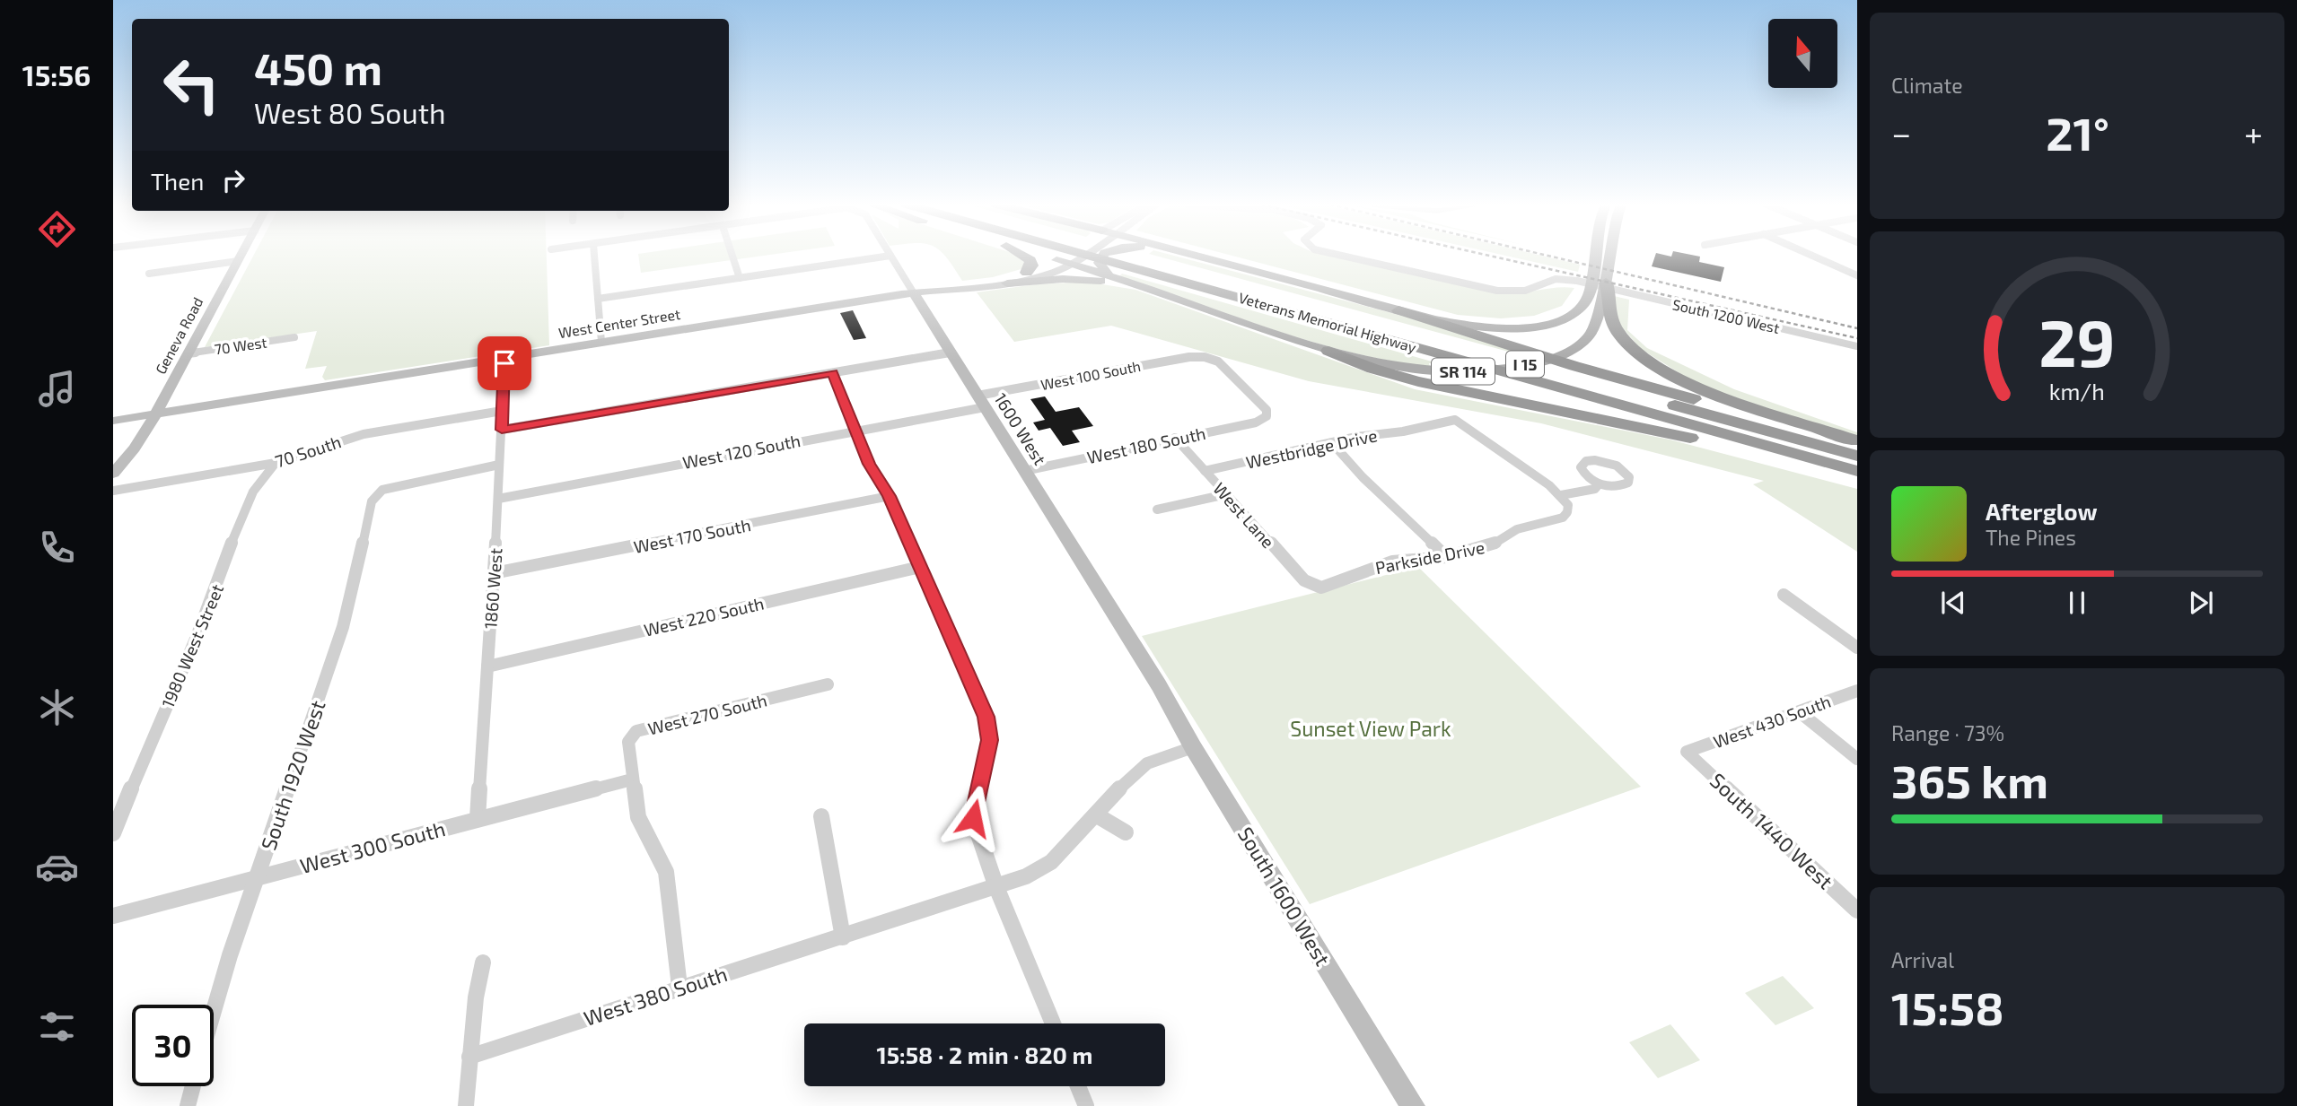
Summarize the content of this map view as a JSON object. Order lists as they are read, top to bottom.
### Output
{
  "streets": {
    "highway": ["Veterans Memorial Highway", "I 15"],
    "main road": [
      "West Center Street",
      "Geneva Road",
      "SR 114",
      "1600 West",
      "South 1600 West"
    ],
    "street": [
      "South 1200 West",
      "70 West",
      "West 100 South",
      "West 180 South",
      "Westbridge Drive",
      "70 South",
      "West 120 South",
      "West Lane",
      "West 170 South",
      "Parkside Drive",
      "1860 West",
      "West 220 South",
      "1980 West Street",
      "West 270 South",
      "West 430 South",
      "South 1920 West",
      "South 1440 West",
      "West 300 South",
      "West 380 South"
    ]
  },
  "crossings": [
    ["South 1200 West", "SR 114"],
    ["West Center Street", "Geneva Road"],
    ["West Center Street", "SR 114"],
    ["West Center Street", "1600 West"],
    ["West Center Street", "1860 West"],
    ["Geneva Road", "70 West"],
    ["West 100 South", "1600 West"],
    ["West 100 South", "West 120 South"],
    ["1600 West", "West 180 South"],
    ["1600 West", "West 120 South"],
    ["1600 West", "South 1600 West"],
    ["West 180 South", "West Lane"],
    ["Westbridge Drive", "West Lane"],
    ["Westbridge Drive", "Parkside Drive"],
    ["70 South", "1860 West"],
    ["70 South", "1980 West Street"],
    ["West 120 South", "1860 West"],
    ["West Lane", "Parkside Drive"],
    ["West 170 South", "1860 West"],
    ["1860 West", "West 220 South"],
    ["1860 West", "South 1920 West"],
    ["1860 West", "West 300 South"],
    ["West 270 South", "West 300 South"],
    ["West 270 South", "West 380 South"],
    ["West 430 South", "South 1440 West"],
    ["South 1920 West", "West 300 South"]
  ],
  "parks": ["Sunset View Park"],
  "north": "top",
  "page": {
    "tabs": "15:56",
    "tile": [
      "Climate",
      ["Range · 73%", "365 km"],
      ["Arrival", "15:58"]
    ],
    "turn": ["450 m", "West 80 South"],
    "heat": ["−", "21°", "+"],
    "then": "Then",
    "song": ["Afterglow", "The Pines"],
    "limit": "30",
    "trip": "15:58 · 2 min · 820 m",
    "gauge": ["29", "km/h"]
  }
}
